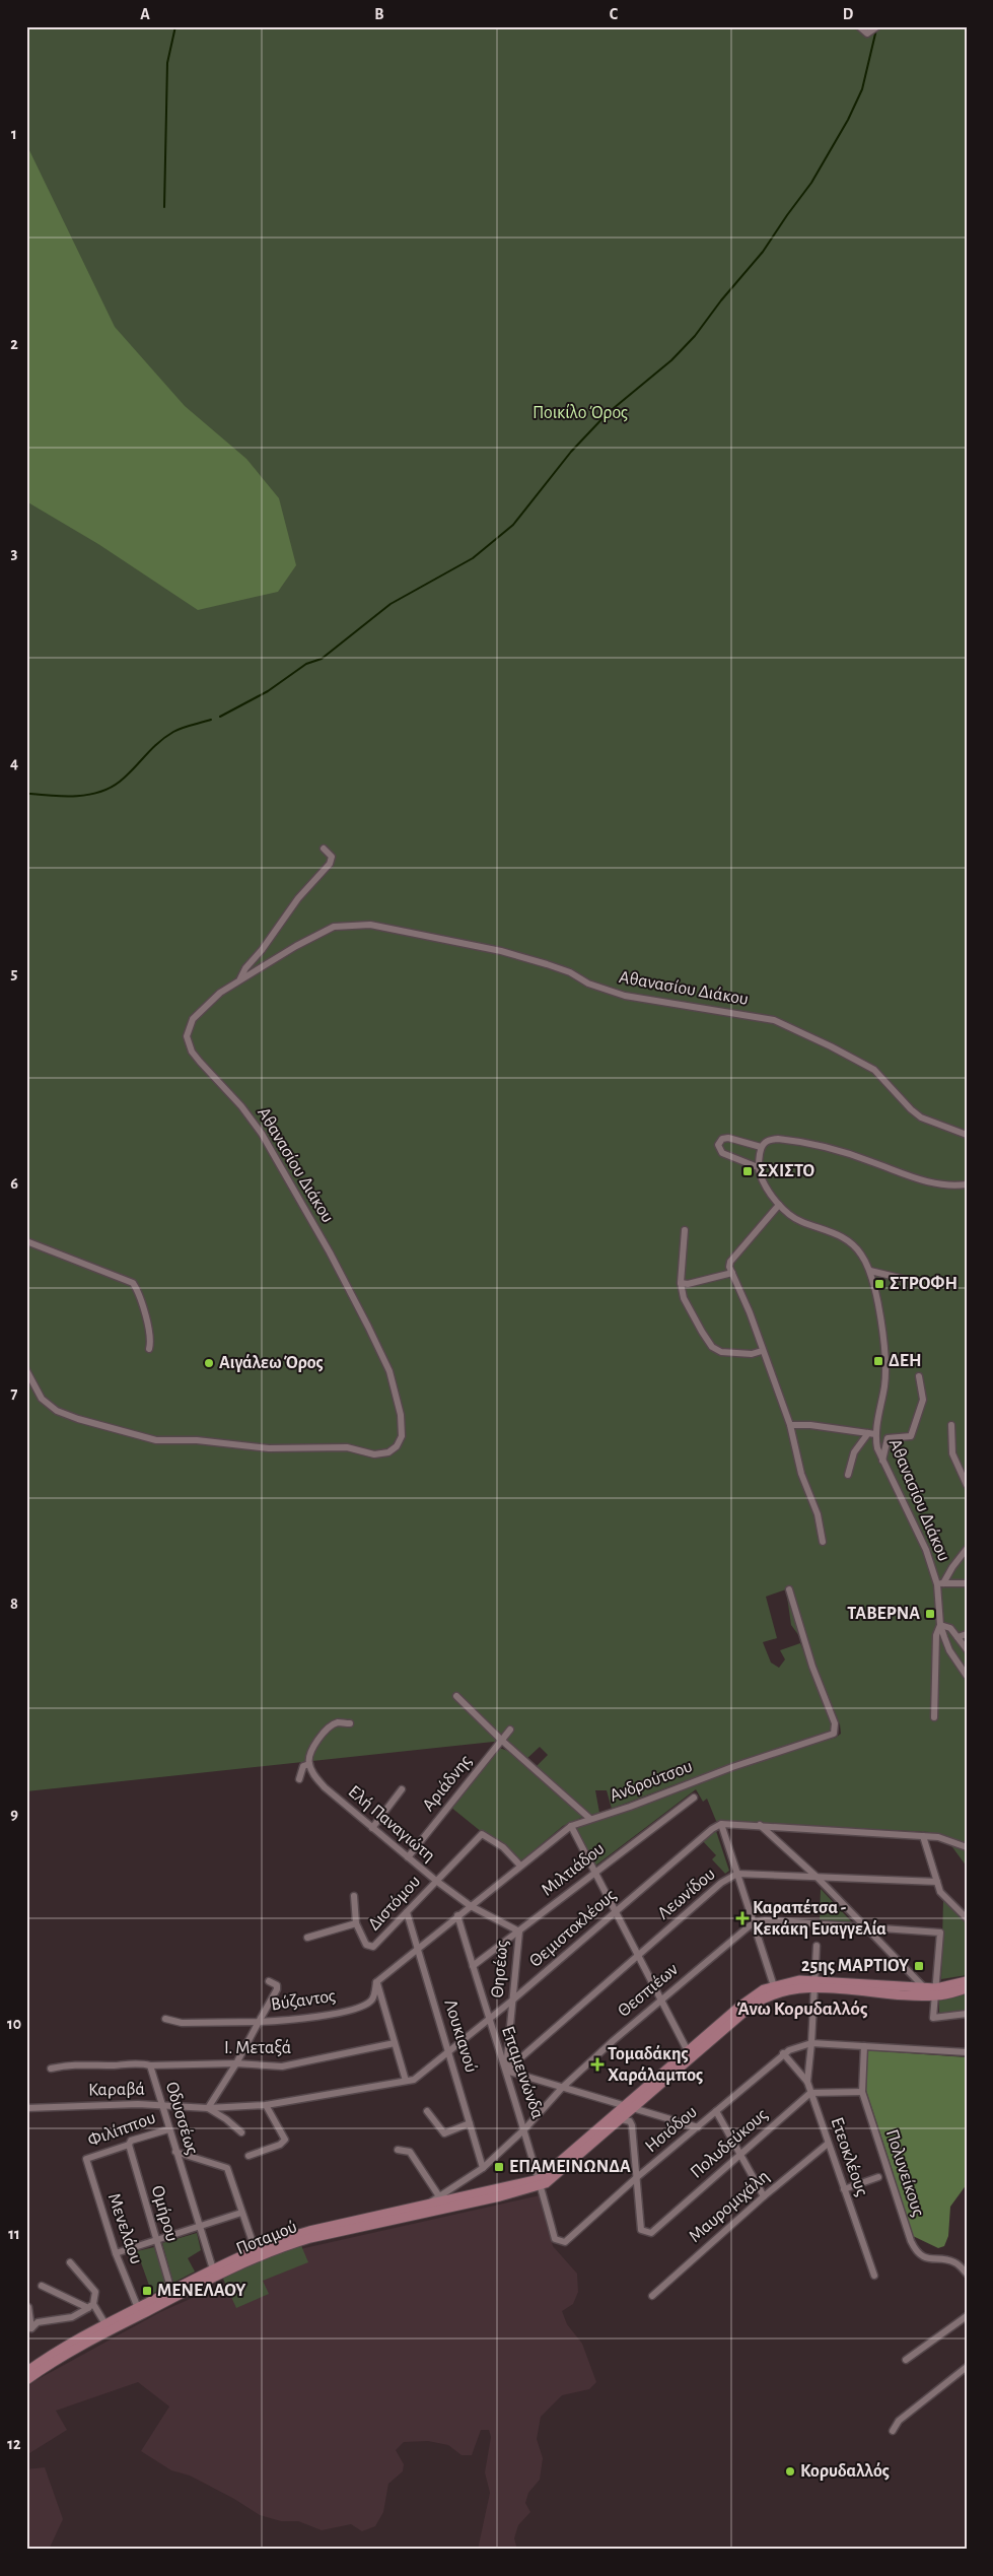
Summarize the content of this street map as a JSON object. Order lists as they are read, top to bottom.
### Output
{
  "streets": {
    "street": [
      "Αθανασίου Διάκου",
      "Ανδρούτσου",
      "Αριάδνης",
      "Ελή Παναγιώτη",
      "Μιλτιάδου",
      "Λεωνίδου",
      "Διστόμου",
      "Θεμιστοκλέους",
      "Θησέως",
      "Θεσπιέων",
      "Βύζαντος",
      "Λουκιανού",
      "Ι. Μεταξά",
      "Επαμεινώνδα",
      "Καραβά",
      "Οδυσσέως",
      "Φιλίππου",
      "Ησιόδου",
      "Πολυδεύκους",
      "Ετεοκλέους",
      "Πολυνείκους",
      "Μαυρομιχάλη",
      "Ομήρου",
      "Μενελάου",
      "Ποταμού"
    ]
  },
  "crossings": [
    ["Ανδρούτσου", "Ελή Παναγιώτη"],
    ["Ανδρούτσου", "Διστόμου"],
    ["Ανδρούτσου", "Βύζαντος"],
    ["Ανδρούτσου", "Λουκιανού"],
    ["Ανδρούτσου", "Επαμεινώνδα"],
    ["Αριάδνης", "Ελή Παναγιώτη"],
    ["Ελή Παναγιώτη", "Μιλτιάδου"],
    ["Ελή Παναγιώτη", "Διστόμου"],
    ["Ελή Παναγιώτη", "Θησέως"],
    ["Μιλτιάδου", "Θησέως"],
    ["Μιλτιάδου", "Επαμεινώνδα"],
    ["Λεωνίδου", "Θησέως"],
    ["Λεωνίδου", "Επαμεινώνδα"],
    ["Διστόμου", "Λουκιανού"],
    ["Θεμιστοκλέους", "Θησέως"],
    ["Θεμιστοκλέους", "Βύζαντος"],
    ["Θεμιστοκλέους", "Λουκιανού"],
    ["Θεμιστοκλέους", "Επαμεινώνδα"],
    ["Θεμιστοκλέους", "Καραβά"],
    ["Θησέως", "Επαμεινώνδα"],
    ["Θεσπιέων", "Λουκιανού"],
    ["Θεσπιέων", "Επαμεινώνδα"],
    ["Θεσπιέων", "Ποταμού"],
    ["Βύζαντος", "Ι. Μεταξά"],
    ["Βύζαντος", "Καραβά"],
    ["Ι. Μεταξά", "Οδυσσέως"],
    ["Επαμεινώνδα", "Ησιόδου"],
    ["Επαμεινώνδα", "Ποταμού"],
    ["Καραβά", "Οδυσσέως"],
    ["Οδυσσέως", "Φιλίππου"],
    ["Οδυσσέως", "Ποταμού"],
    ["Φιλίππου", "Ομήρου"],
    ["Φιλίππου", "Μενελάου"],
    ["Ησιόδου", "Πολυδεύκους"],
    ["Ησιόδου", "Ετεοκλέους"],
    ["Πολυδεύκους", "Ετεοκλέους"],
    ["Ετεοκλέους", "Μαυρομιχάλη"],
    ["Ομήρου", "Ποταμού"],
    ["Μενελάου", "Ποταμού"]
  ],
  "districts": ["Άνω Κορυδαλλός"],
  "parks": ["Ποικίλο Όρος"],
  "places": {
    "transit": [
      "ΣΧΙΣΤΟ",
      "ΣΤΡΟΦΗ",
      "ΔΕΗ",
      "ΤΑΒΕΡΝΑ",
      "25ης ΜΑΡΤΙΟΥ",
      "ΕΠΑΜΕΙΝΩΝΔΑ",
      "ΜΕΝΕΛΑΟΥ"
    ],
    "other": ["Αιγάλεω Όρος", "Κορυδαλλός"],
    "health": ["Καραπέτσα - Κεκάκη Ευαγγελία", "Τομαδάκης Χαράλαμπος"]
  },
  "grid": {
    "columns": [
      "A",
      "B",
      "C",
      "D"
    ],
    "rows": [
      "1",
      "2",
      "3",
      "4",
      "5",
      "6",
      "7",
      "8",
      "9",
      "10",
      "11",
      "12"
    ]
  }
}
